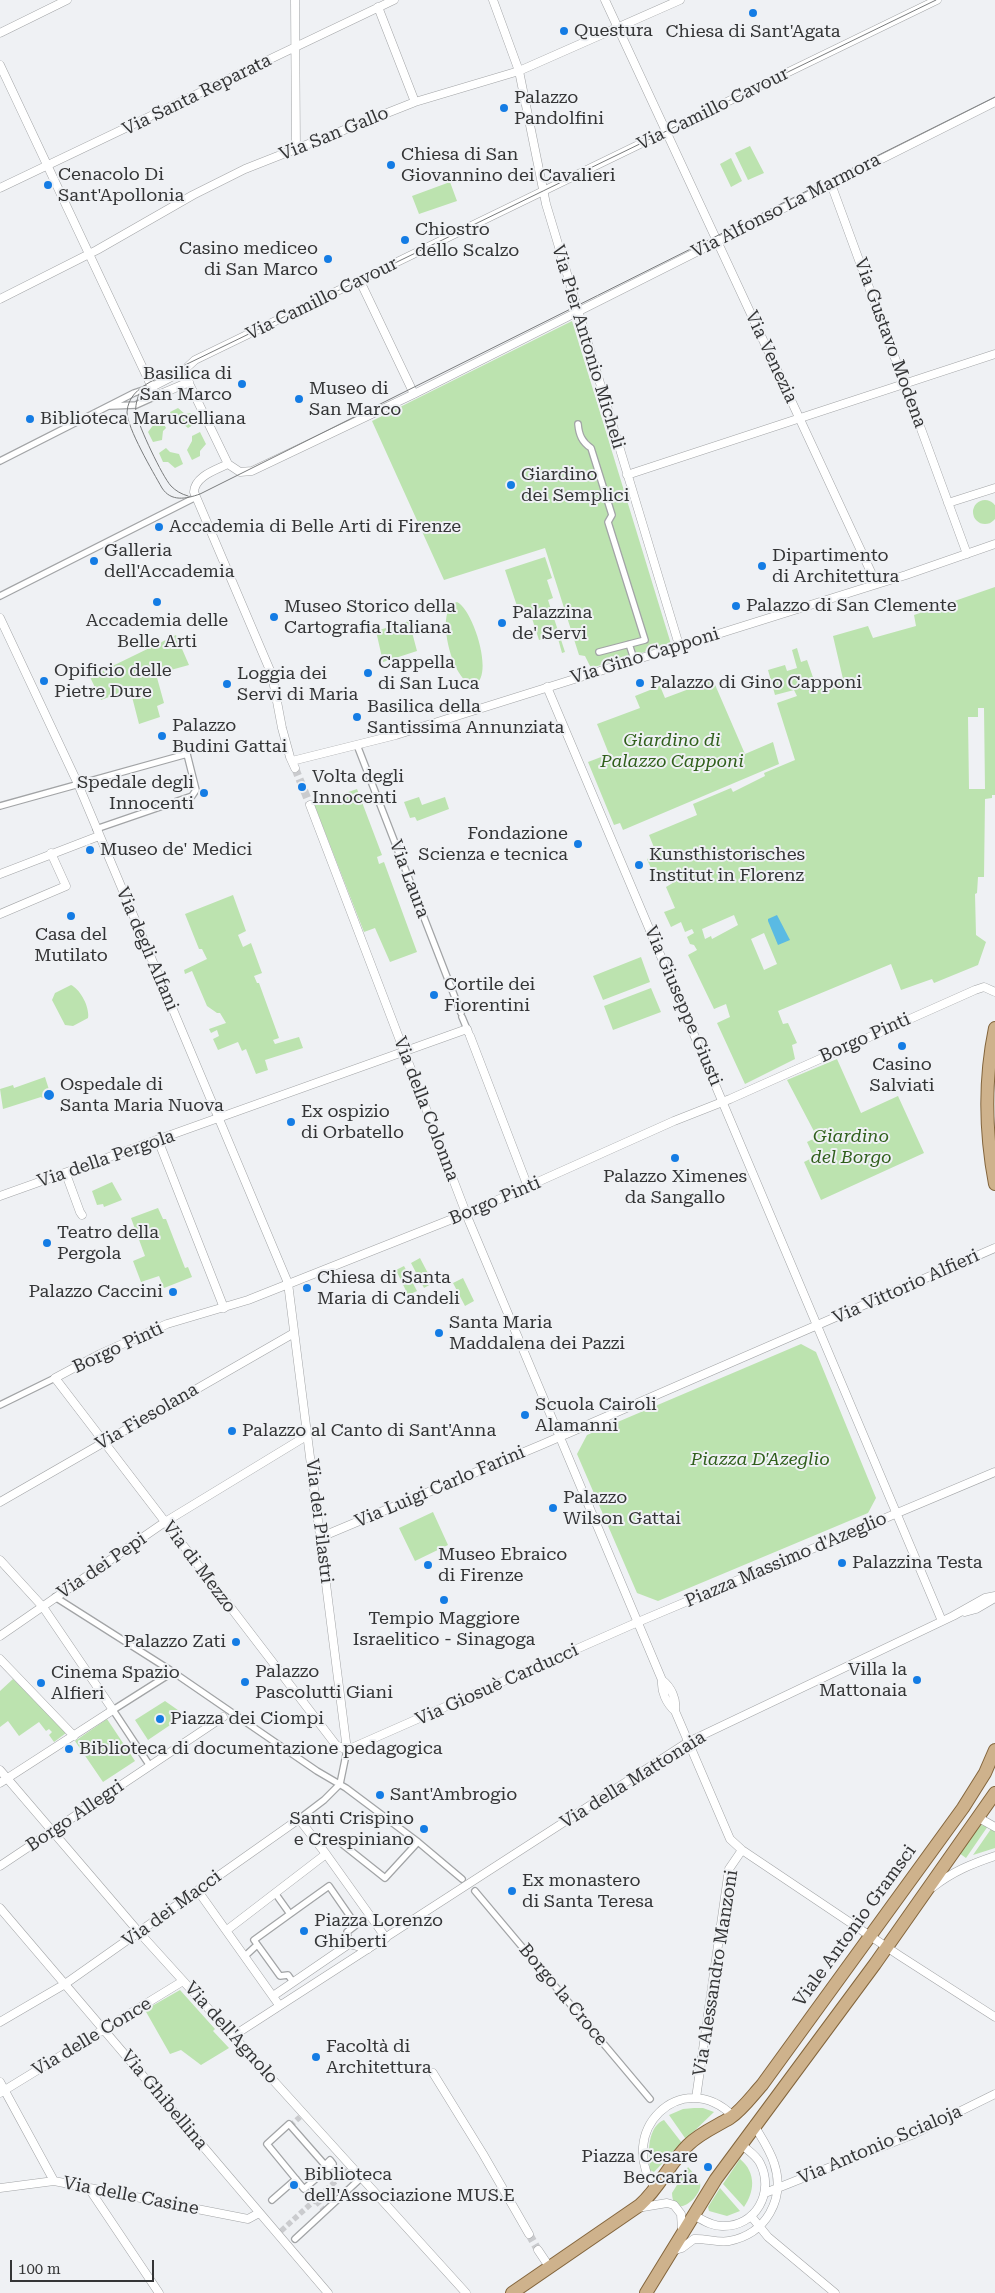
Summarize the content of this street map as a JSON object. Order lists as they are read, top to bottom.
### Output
{
  "streets": {
    "main road": ["Viale Antonio Gramsci"],
    "street": [
      "Via Santa Reparata",
      "Via Camillo Cavour",
      "Via San Gallo",
      "Via Alfonso La Marmora",
      "Via Gustavo Modena",
      "Via Pier Antonio Micheli",
      "Via Venezia",
      "Via Gino Capponi",
      "Via Laura",
      "Via degli Alfani",
      "Via Giuseppe Giusti",
      "Borgo Pinti",
      "Via della Colonna",
      "Via della Pergola",
      "Via Vittorio Alfieri",
      "Via Fiesolana",
      "Via Luigi Carlo Farini",
      "Via dei Pilastri",
      "Piazza Massimo d'Azeglio",
      "Via dei Pepi",
      "Via di Mezzo",
      "Via Giosuè Carducci",
      "Via della Mattonaia",
      "Borgo Allegri",
      "Via dei Macci",
      "Via Alessandro Manzoni",
      "Borgo la Croce",
      "Via dell'Agnolo",
      "Via delle Conce",
      "Via Ghibellina",
      "Via Antonio Scialoja",
      "Via delle Casine"
    ]
  },
  "crossings": [
    ["Via Camillo Cavour", "Via Pier Antonio Micheli"],
    ["Via Camillo Cavour", "Via Venezia"],
    ["Via San Gallo", "Via Pier Antonio Micheli"],
    ["Via San Gallo", "Via Venezia"],
    ["Via Alfonso La Marmora", "Via Gustavo Modena"],
    ["Via Alfonso La Marmora", "Via Pier Antonio Micheli"],
    ["Via Alfonso La Marmora", "Via Venezia"],
    ["Via Gustavo Modena", "Via Gino Capponi"],
    ["Via Pier Antonio Micheli", "Via Gino Capponi"],
    ["Via Venezia", "Via Gino Capponi"],
    ["Via Gino Capponi", "Via Laura"],
    ["Via Gino Capponi", "Via Giuseppe Giusti"],
    ["Via Laura", "Borgo Pinti"],
    ["Via Laura", "Via della Pergola"],
    ["Via degli Alfani", "Borgo Pinti"],
    ["Via degli Alfani", "Via della Pergola"],
    ["Via degli Alfani", "Via dei Pilastri"],
    ["Via Giuseppe Giusti", "Borgo Pinti"],
    ["Via Giuseppe Giusti", "Via Vittorio Alfieri"],
    ["Via Giuseppe Giusti", "Piazza Massimo d'Azeglio"],
    ["Borgo Pinti", "Via della Colonna"],
    ["Borgo Pinti", "Via dei Pilastri"],
    ["Borgo Pinti", "Via di Mezzo"],
    ["Via della Colonna", "Via della Pergola"],
    ["Via della Colonna", "Via Luigi Carlo Farini"],
    ["Via Vittorio Alfieri", "Piazza Massimo d'Azeglio"],
    ["Via Fiesolana", "Via dei Pilastri"],
    ["Via Fiesolana", "Via di Mezzo"],
    ["Via Luigi Carlo Farini", "Via dei Pilastri"],
    ["Via dei Pilastri", "Via dei Pepi"],
    ["Via dei Pilastri", "Via di Mezzo"],
    ["Via dei Pilastri", "Via Giosuè Carducci"],
    ["Piazza Massimo d'Azeglio", "Via Giosuè Carducci"],
    ["Via dei Pepi", "Via di Mezzo"],
    ["Via di Mezzo", "Via Giosuè Carducci"],
    ["Borgo Allegri", "Via dell'Agnolo"],
    ["Via dei Macci", "Via dell'Agnolo"],
    ["Via dei Macci", "Via Ghibellina"],
    ["Via dell'Agnolo", "Via delle Conce"],
    ["Via delle Conce", "Via Ghibellina"],
    ["Via Ghibellina", "Via delle Casine"]
  ],
  "parks": ["Giardino di Palazzo Capponi", "Giardino del Borgo", "Piazza D'Azeglio"],
  "places": [
    "Chiesa di Sant'Agata",
    "Questura",
    "Palazzo Pandolfini",
    "Chiesa di San Giovannino dei Cavalieri",
    "Cenacolo Di Sant'Apollonia",
    "Chiostro dello Scalzo",
    "Casino mediceo di San Marco",
    "Basilica di San Marco",
    "Museo di San Marco",
    "Biblioteca Marucelliana",
    "Giardino dei Semplici",
    "Accademia di Belle Arti di Firenze",
    "Galleria dell'Accademia",
    "Dipartimento di Architettura",
    "Accademia delle Belle Arti",
    "Palazzo di San Clemente",
    "Museo Storico della Cartografia Italiana",
    "Palazzina de' Servi",
    "Cappella di San Luca",
    "Opificio delle Pietre Dure",
    "Palazzo di Gino Capponi",
    "Loggia dei Servi di Maria",
    "Basilica della Santissima Annunziata",
    "Palazzo Budini Gattai",
    "Volta degli Innocenti",
    "Spedale degli Innocenti",
    "Fondazione Scienza e tecnica",
    "Museo de' Medici",
    "Kunsthistorisches Institut in Florenz",
    "Casa del Mutilato",
    "Cortile dei Fiorentini",
    "Casino Salviati",
    "Ospedale di Santa Maria Nuova",
    "Ex ospizio di Orbatello",
    "Palazzo Ximenes da Sangallo",
    "Teatro della Pergola",
    "Chiesa di Santa Maria di Candeli",
    "Palazzo Caccini",
    "Santa Maria Maddalena dei Pazzi",
    "Scuola Cairoli Alamanni",
    "Palazzo al Canto di Sant'Anna",
    "Palazzo Wilson Gattai",
    "Palazzina Testa",
    "Museo Ebraico di Firenze",
    "Tempio Maggiore Israelitico - Sinagoga",
    "Palazzo Zati",
    "Villa la Mattonaia",
    "Palazzo Pascolutti Giani",
    "Cinema Spazio Alfieri",
    "Piazza dei Ciompi",
    "Biblioteca di documentazione pedagogica",
    "Sant'Ambrogio",
    "Santi Crispino e Crespiniano",
    "Ex monastero di Santa Teresa",
    "Piazza Lorenzo Ghiberti",
    "Facoltà di Architettura",
    "Piazza Cesare Beccaria",
    "Biblioteca dell'Associazione MUS.E"
  ],
  "scale_bar": "100 m"
}
